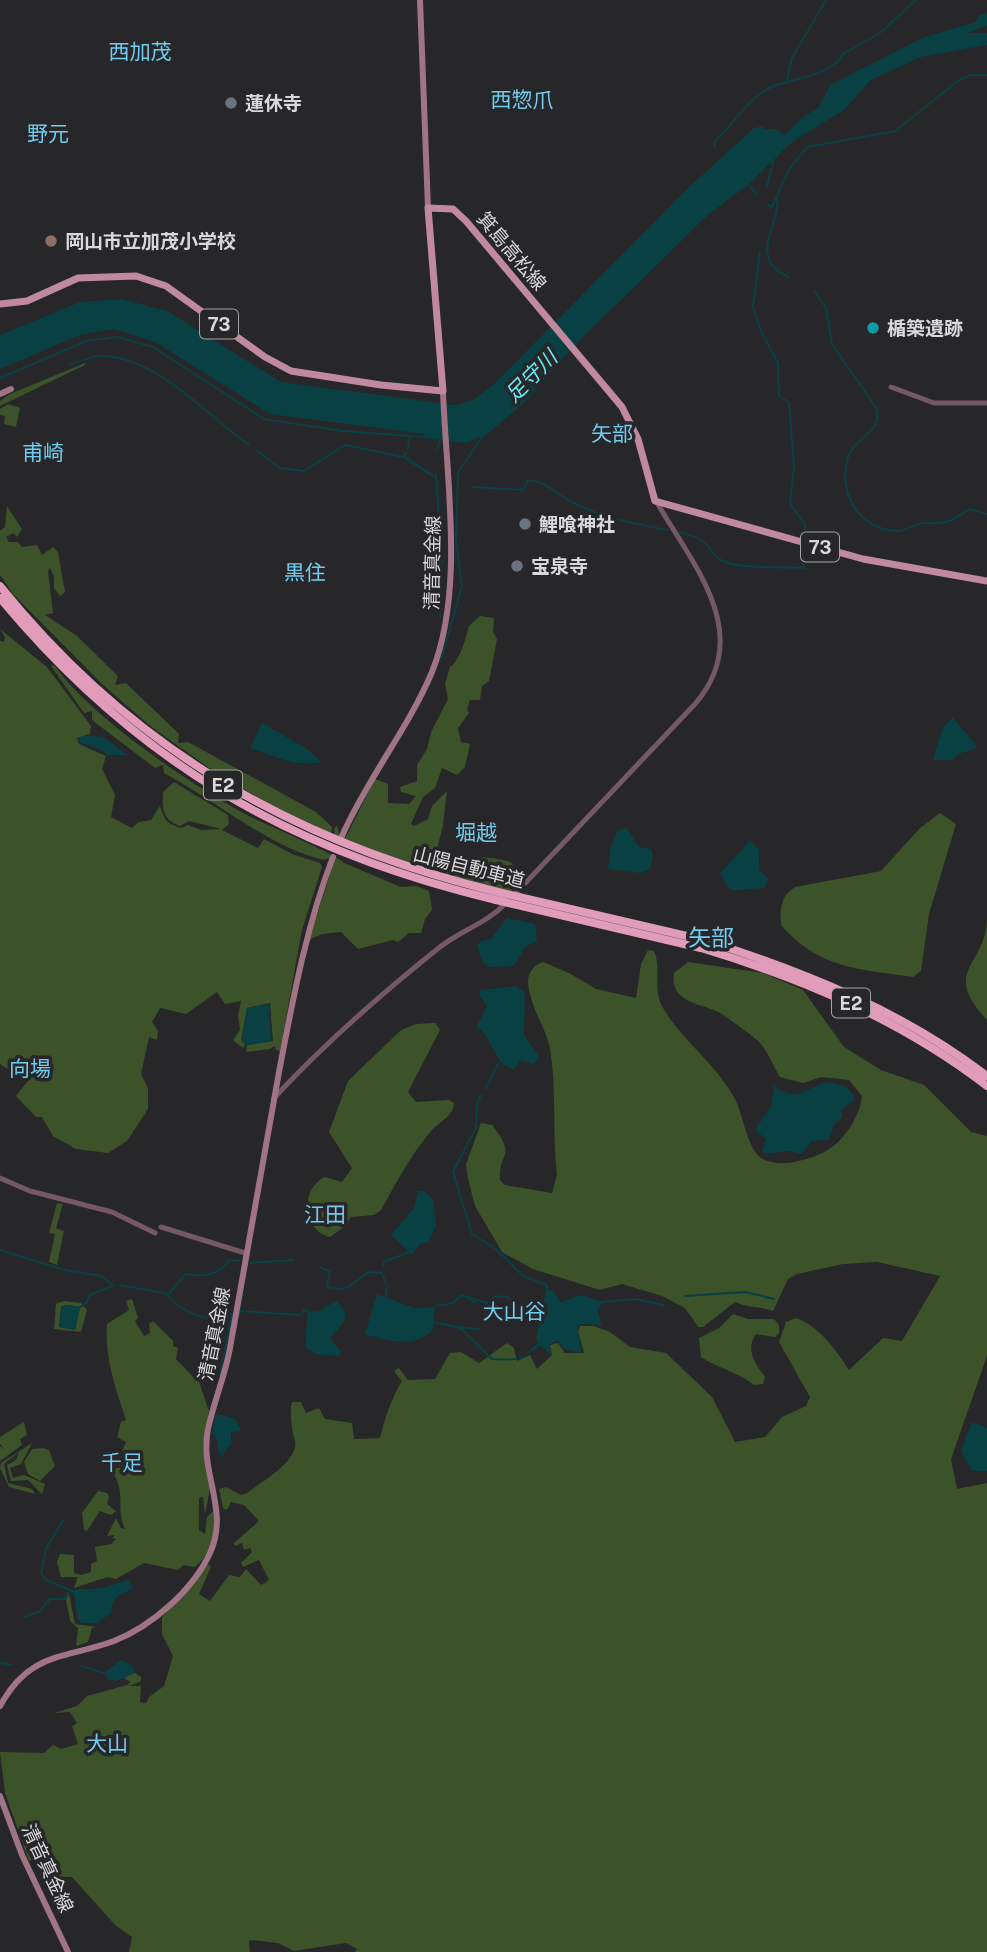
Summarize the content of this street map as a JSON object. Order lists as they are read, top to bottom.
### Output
{
  "streets": {
    "highway": ["E2", "山陽自動車道"],
    "main road": ["箕島高松線", "73", "清音真金線"]
  },
  "crossings": [
    ["箕島高松線", "73"],
    ["73", "清音真金線"]
  ],
  "districts": [
    "西加茂",
    "西惣爪",
    "野元",
    "矢部",
    "甫崎",
    "黒住",
    "堀越",
    "矢部",
    "向場",
    "江田",
    "大山谷",
    "千足",
    "大山"
  ],
  "water": ["足守川"],
  "places": [
    "蓮休寺",
    "岡山市立加茂小学校",
    "楯築遺跡",
    "鯉喰神社",
    "宝泉寺"
  ]
}
